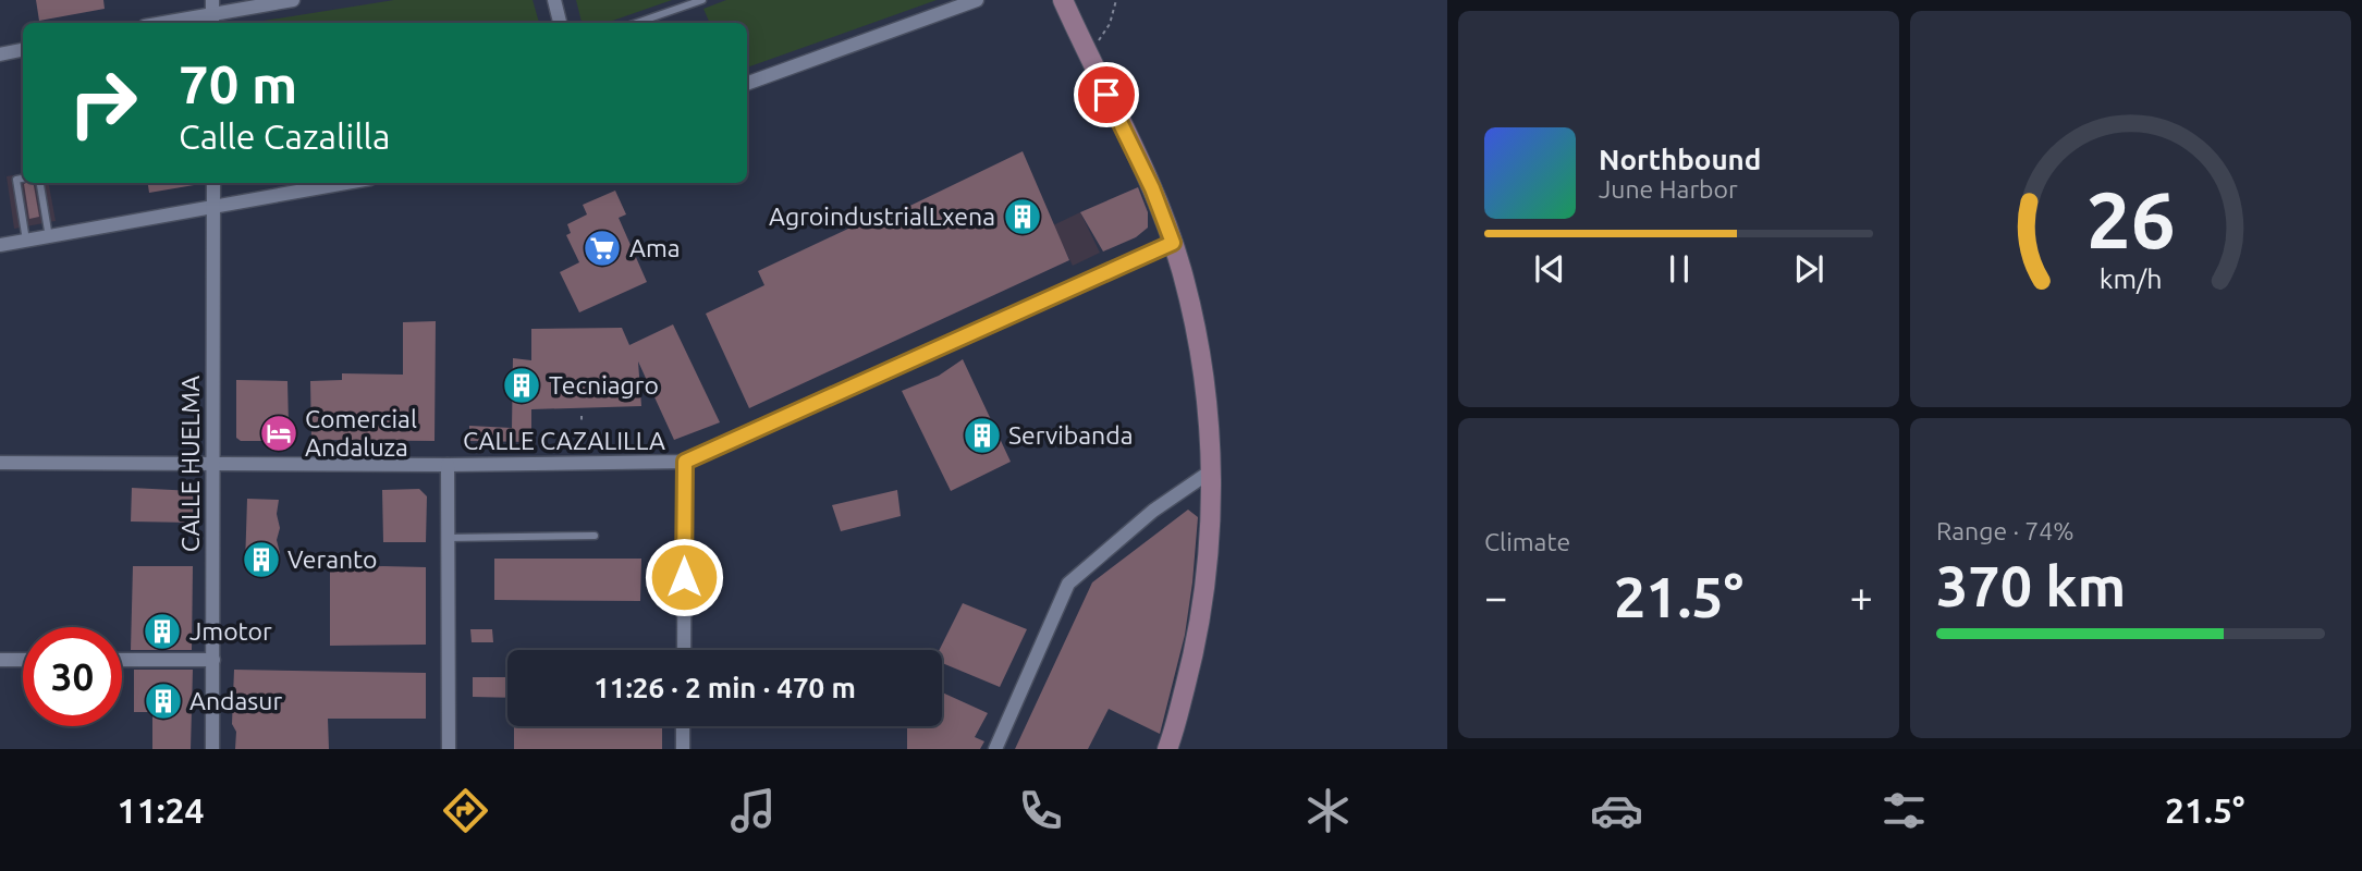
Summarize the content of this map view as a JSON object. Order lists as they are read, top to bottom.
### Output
{
  "streets": {
    "street": ["CALLE CAZALILLA", "CALLE HUELMA"]
  },
  "crossings": [
    ["CALLE CAZALILLA", "CALLE HUELMA"]
  ],
  "places": {
    "building": [
      "AgroindustrialLxena",
      "Tecniagro",
      "Servibanda",
      "Veranto",
      "Jmotor",
      "Andasur"
    ],
    "supermarket": ["Ama"],
    "hotel": ["Comercial Andaluza"]
  },
  "page": {
    "turn": ["70 m", "Calle Cazalilla"],
    "song": ["Northbound", "June Harbor"],
    "tile": [
      "Climate",
      ["Range · 74%", "370 km"]
    ],
    "heat": ["−", "21.5°", "+"],
    "limit": "30",
    "trip": "11:26 · 2 min · 470 m",
    "tabs": ["11:24", "21.5°"],
    "gauge": ["26", "km/h"]
  }
}
